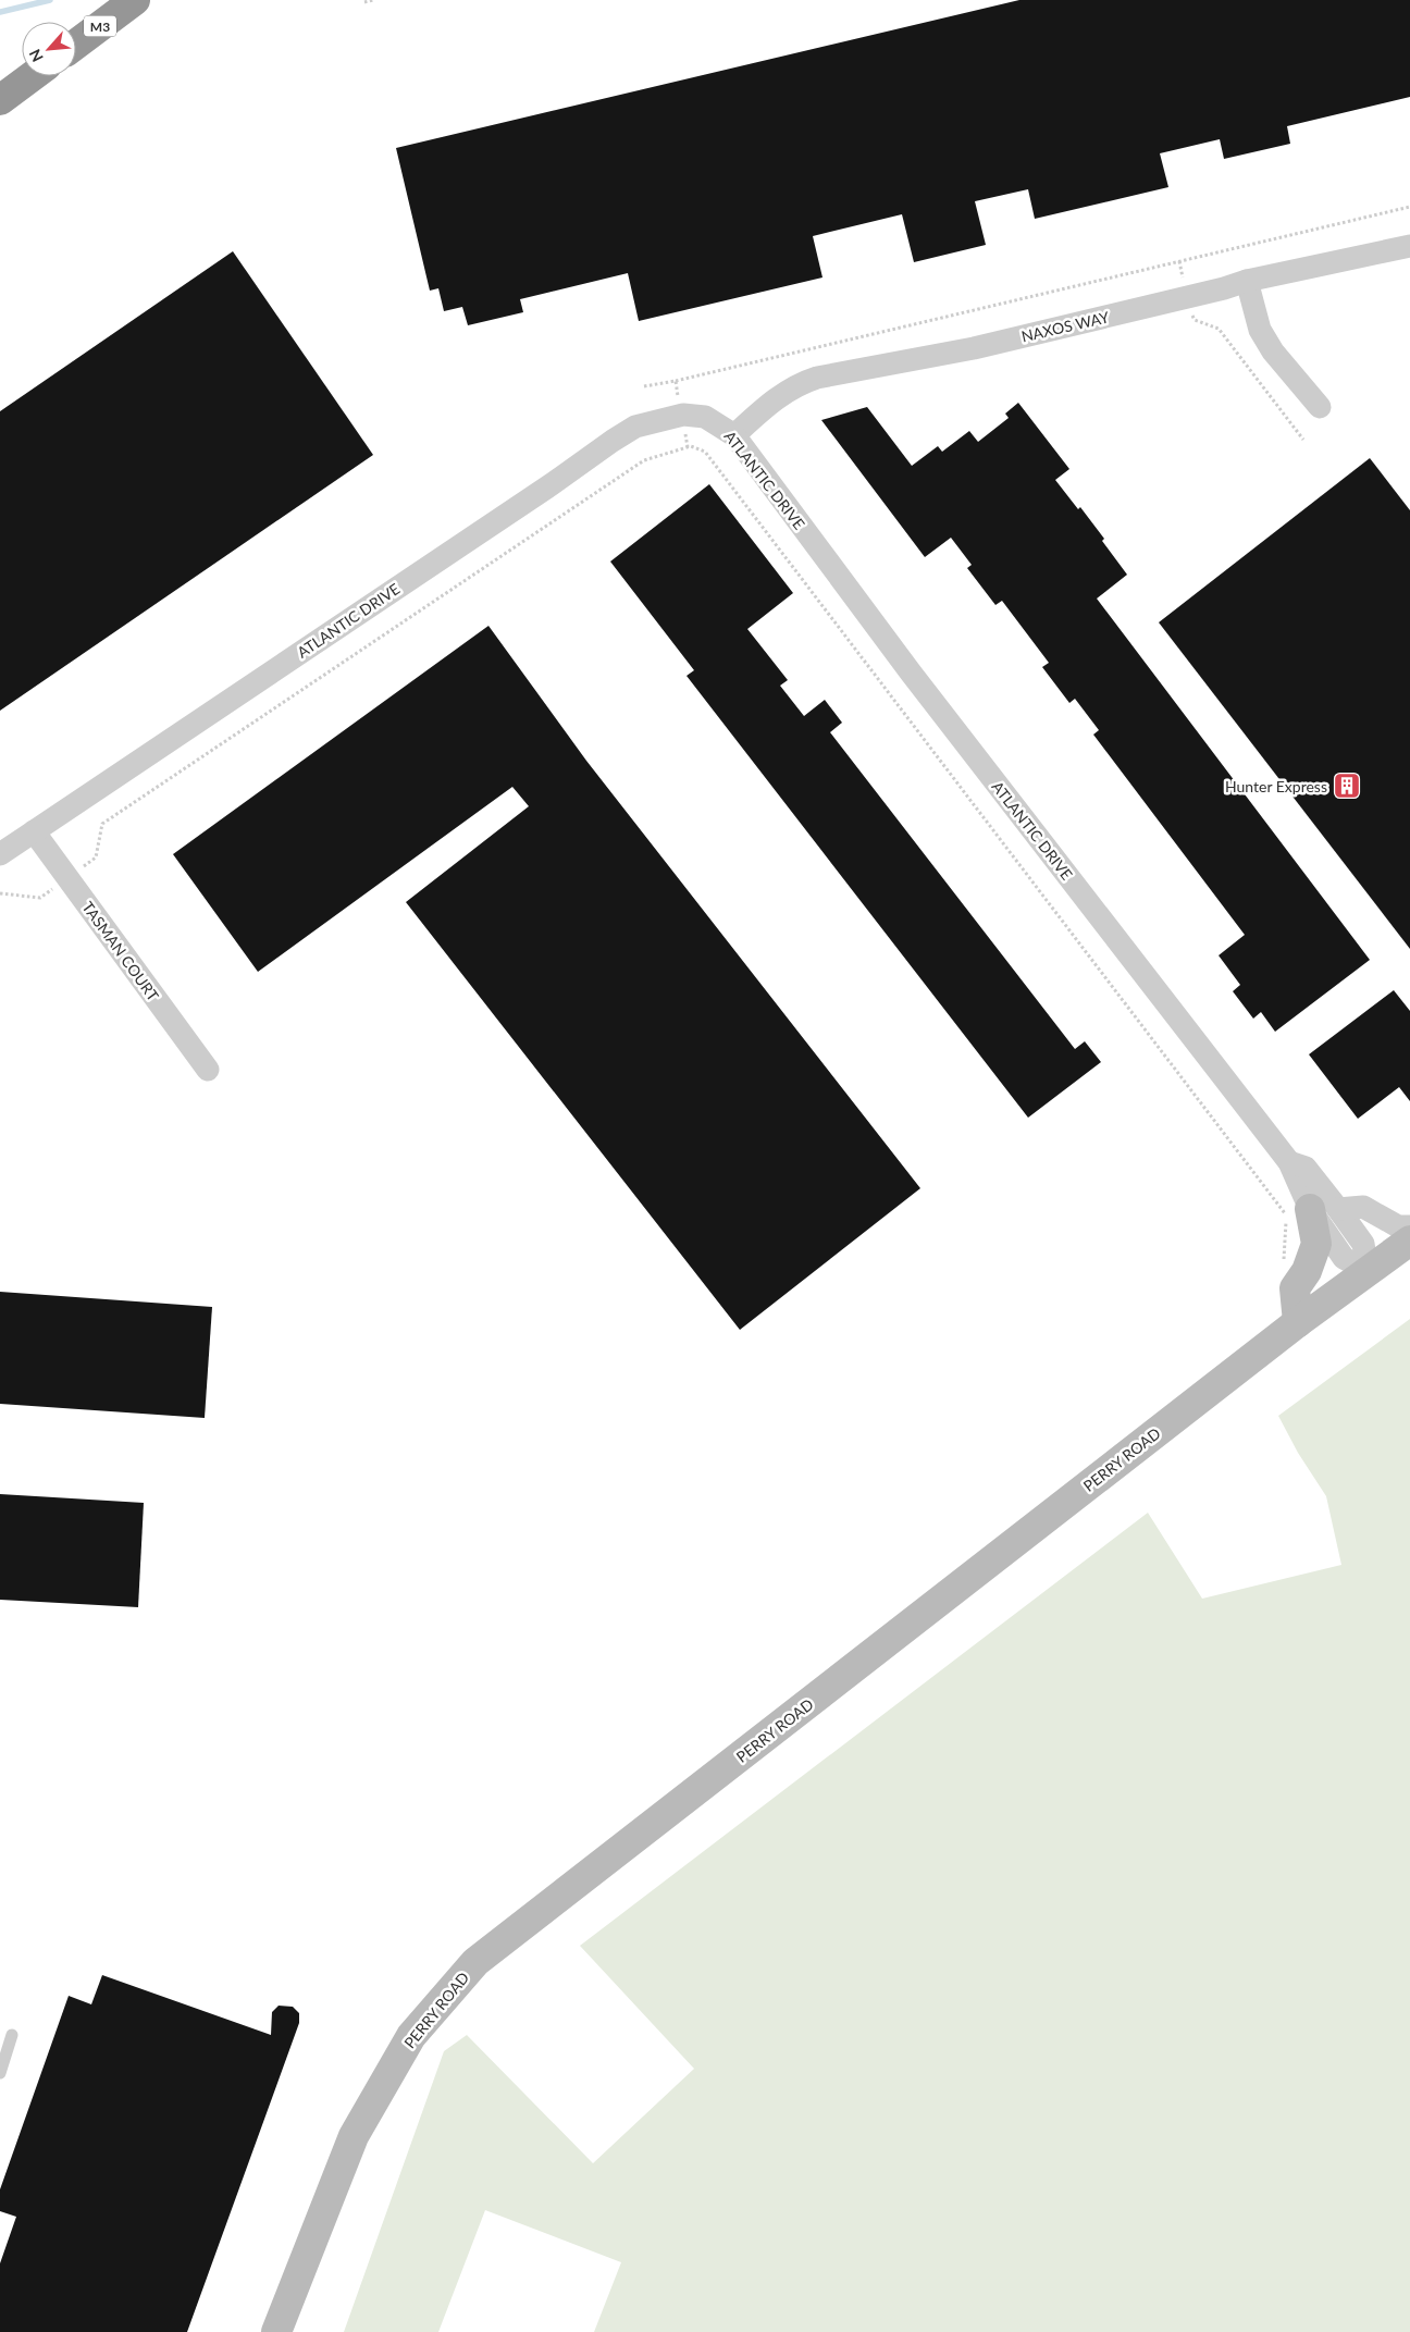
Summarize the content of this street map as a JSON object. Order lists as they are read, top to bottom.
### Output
{
  "streets": {
    "highway": ["M3"],
    "main road": ["PERRY ROAD"],
    "street": ["NAXOS WAY", "ATLANTIC DRIVE", "TASMAN COURT"]
  },
  "crossings": [
    ["NAXOS WAY", "ATLANTIC DRIVE"],
    ["ATLANTIC DRIVE", "TASMAN COURT"],
    ["ATLANTIC DRIVE", "PERRY ROAD"]
  ],
  "places": {
    "building": ["Hunter Express"]
  },
  "north": "bottom left"
}
